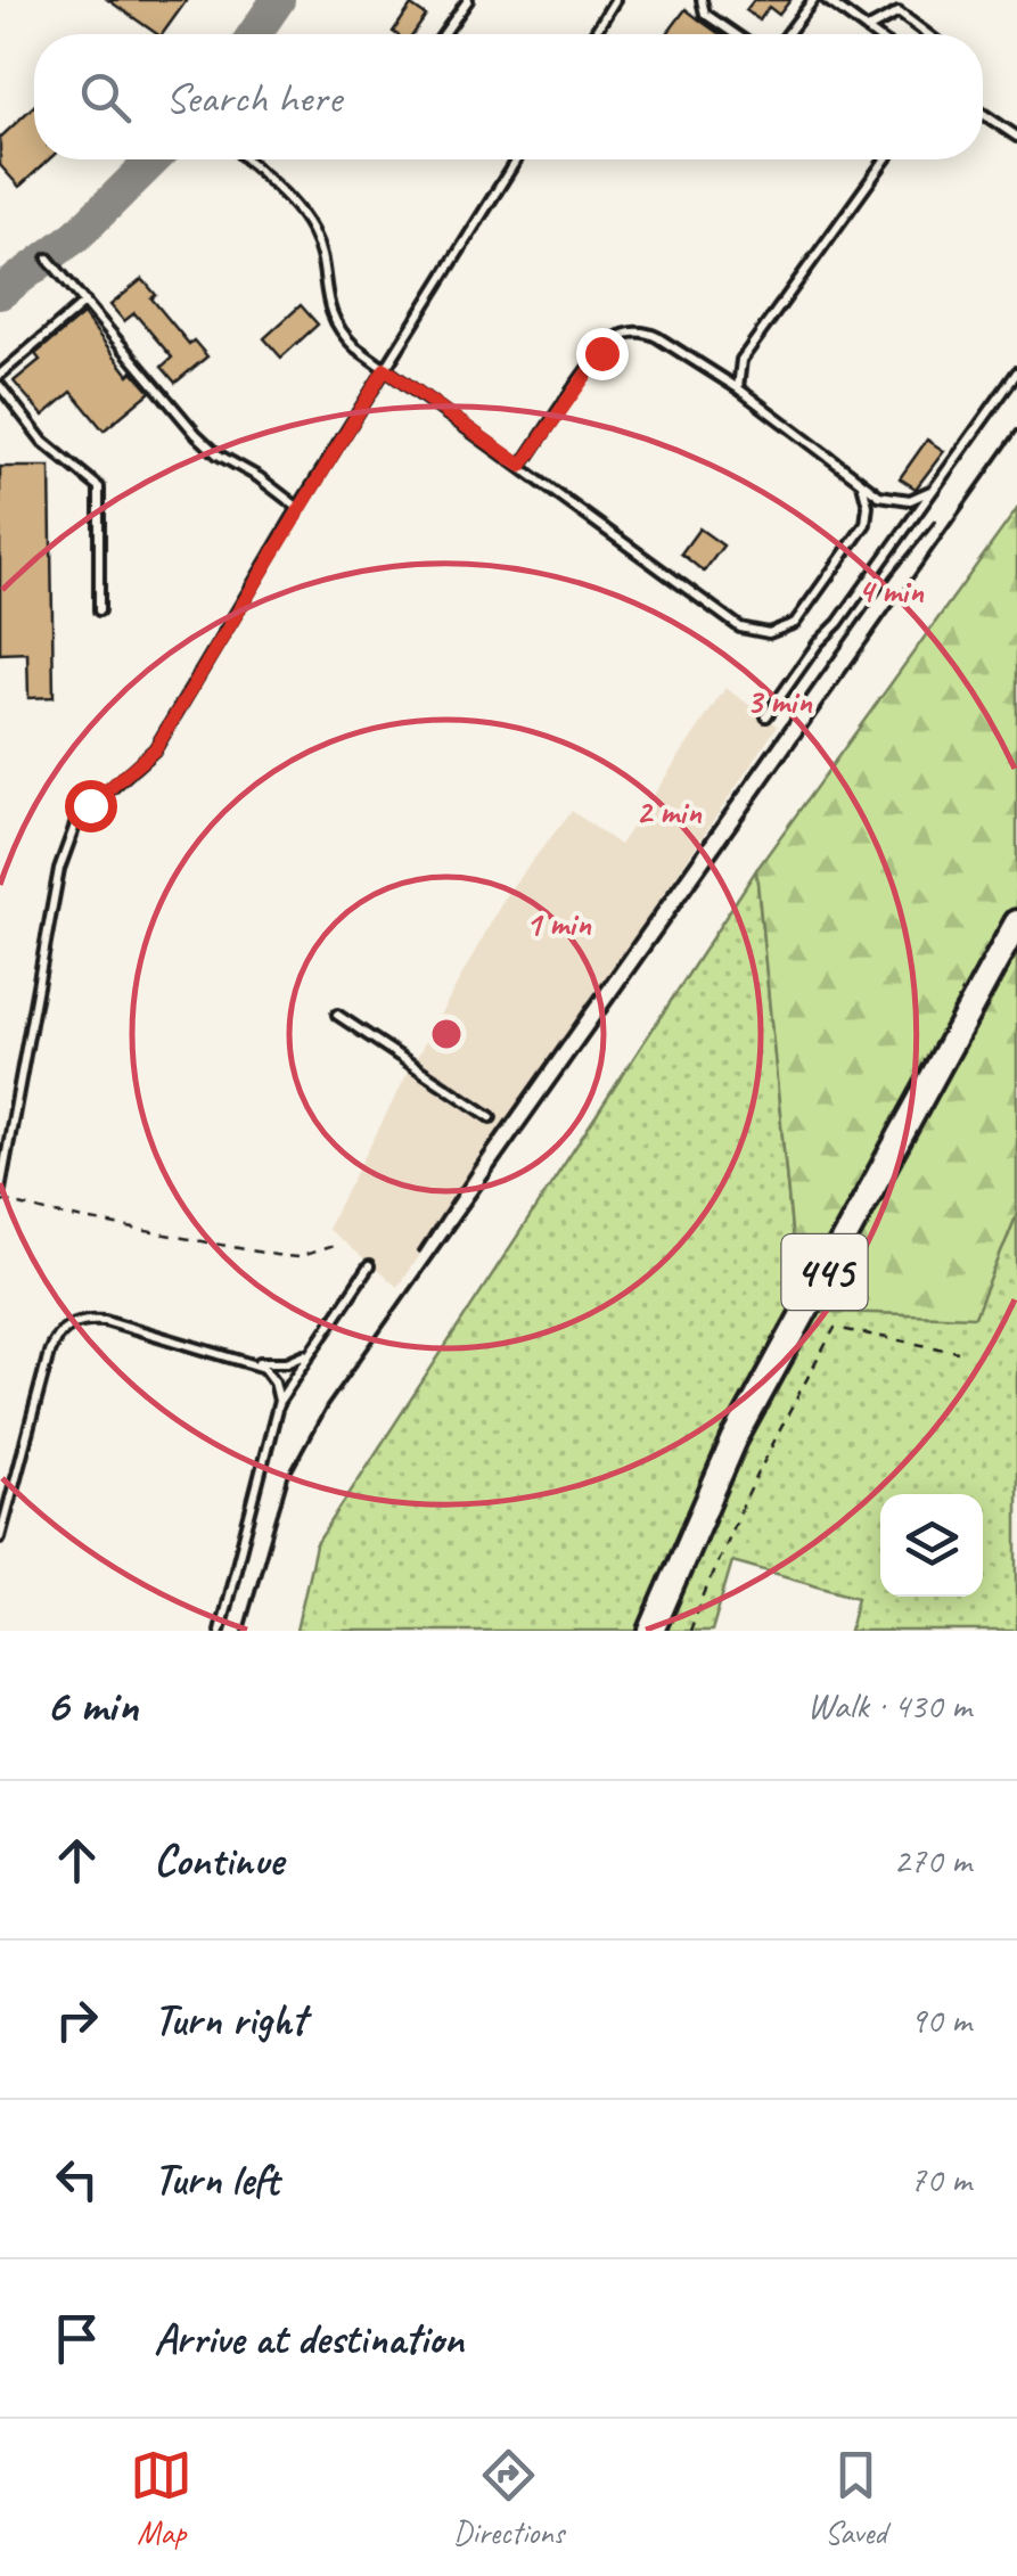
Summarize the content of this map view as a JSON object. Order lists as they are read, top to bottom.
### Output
{
  "streets": {
    "main road": ["445"]
  },
  "page": {
    "search": "Search here",
    "heading": ["6 min", "Walk · 430 m"],
    "list": [
      ["Continue", "270 m"],
      ["Turn right", "90 m"],
      ["Turn left", "70 m"],
      "Arrive at destination"
    ],
    "nav": ["Map", "Directions", "Saved"]
  },
  "rings": [
    "4 min",
    "3 min",
    "2 min",
    "1 min"
  ]
}
